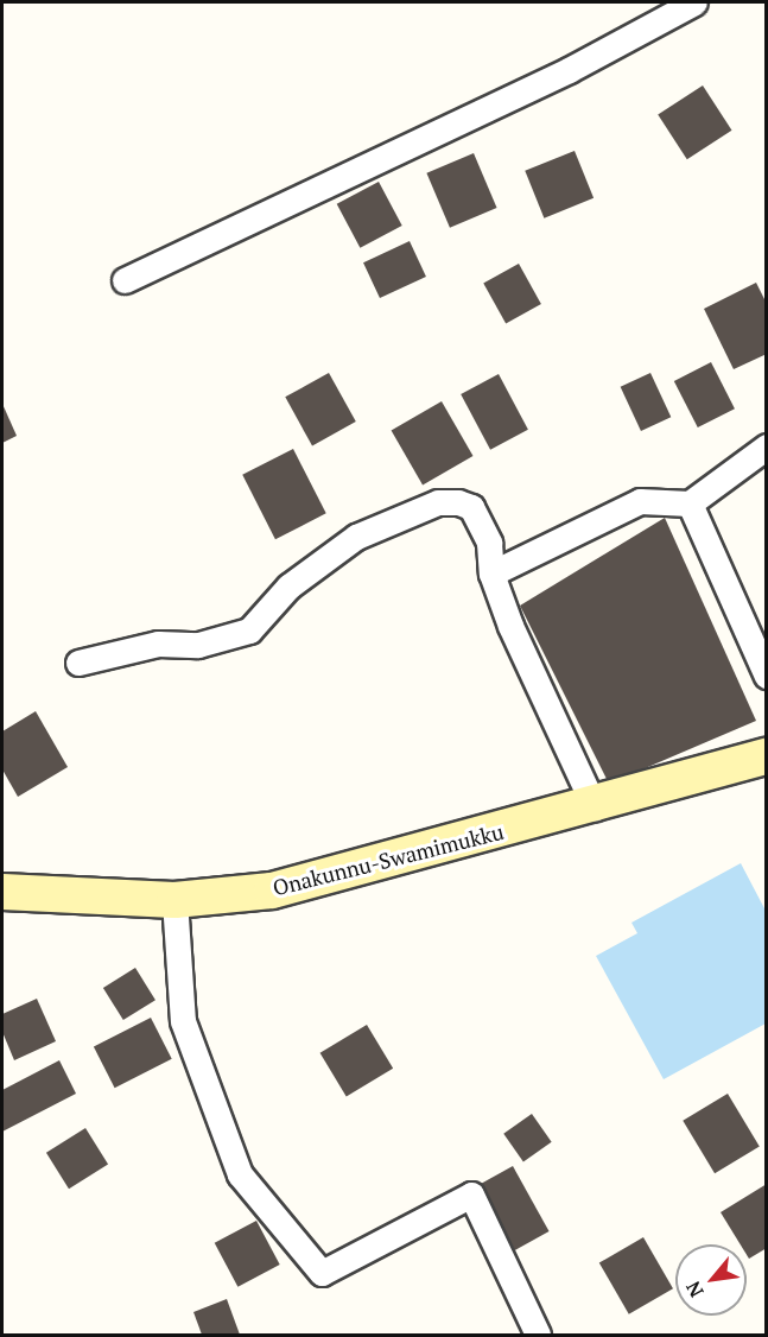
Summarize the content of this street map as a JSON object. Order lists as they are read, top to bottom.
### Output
{
  "streets": {
    "street": ["Onakunnu-Swamimukku"]
  },
  "north": "bottom left"
}
